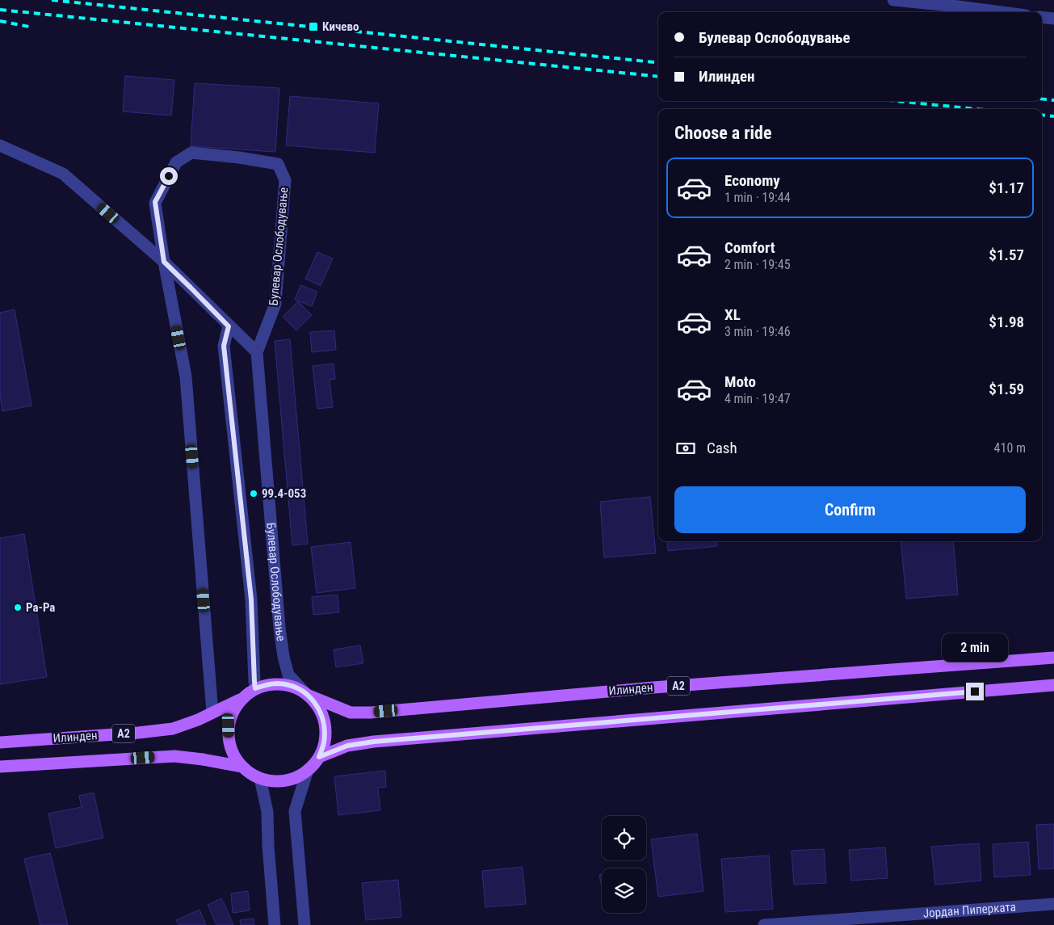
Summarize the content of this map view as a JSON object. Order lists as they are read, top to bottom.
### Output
{
  "streets": {
    "main road": ["A2", "Илинден"],
    "street": ["Булевар Ослободување", "Јордан Пиперката"]
  },
  "crossings": [
    ["Булевар Ослободување", "Илинден"]
  ],
  "places": {
    "transit": ["Кичево"],
    "other": ["99.4-053", "Ра-Ра"]
  },
  "page": {
    "banner": ["Булевар Ослободување", "Илинден"],
    "heading": "Choose a ride",
    "list": [
      {
        "name": "Economy",
        "note": "1 min · 19:44",
        "value": "$1.17"
      },
      {
        "name": "Comfort",
        "note": "2 min · 19:45",
        "value": "$1.57"
      },
      {
        "name": "XL",
        "note": "3 min · 19:46",
        "value": "$1.98"
      },
      {
        "name": "Moto",
        "note": "4 min · 19:47",
        "value": "$1.59"
      }
    ],
    "pay": ["Cash", "410 m"],
    "buttons": "Confirm",
    "bubble": "2 min"
  }
}
